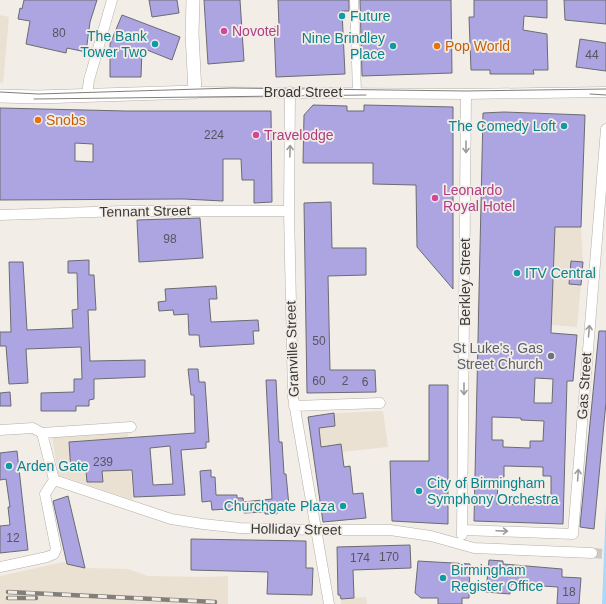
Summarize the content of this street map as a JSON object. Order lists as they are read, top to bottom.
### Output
{
  "streets": {
    "street": [
      "Broad Street",
      "Tennant Street",
      "Berkley Street",
      "Granville Street",
      "Gas Street",
      "Holliday Street"
    ]
  },
  "crossings": [
    ["Broad Street", "Berkley Street"],
    ["Broad Street", "Granville Street"],
    ["Tennant Street", "Granville Street"],
    ["Berkley Street", "Gas Street"],
    ["Berkley Street", "Holliday Street"],
    ["Granville Street", "Holliday Street"]
  ],
  "one_way": ["Berkley Street", "Gas Street"],
  "places": [
    "Future",
    "Novotel",
    "The Bank Tower Two",
    "Nine Brindley Place",
    "Pop World",
    "Snobs",
    "The Comedy Loft",
    "Travelodge",
    "Leonardo Royal Hotel",
    "ITV Central",
    "St Luke's, Gas Street Church",
    "Arden Gate",
    "City of Birmingham Symphony Orchestra",
    "Churchgate Plaza",
    "Birmingham Register Office"
  ],
  "house_numbers": [
    "80",
    "44",
    "224",
    "98",
    "50",
    "60",
    "2",
    "6",
    "239",
    "12",
    "170",
    "174",
    "18"
  ]
}
